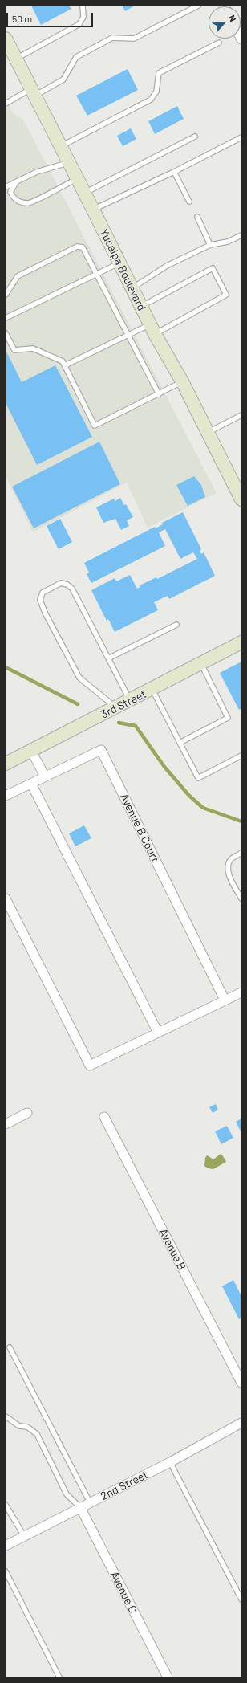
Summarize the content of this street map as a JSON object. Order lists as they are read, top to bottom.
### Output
{
  "streets": {
    "main road": ["Yucaipa Boulevard", "3rd Street"],
    "street": [
      "Avenue B Court",
      "Avenue B",
      "2nd Street",
      "Avenue C"
    ]
  },
  "crossings": [
    ["2nd Street", "Avenue C"]
  ],
  "scale_bar": "50 m",
  "north": "top right"
}
